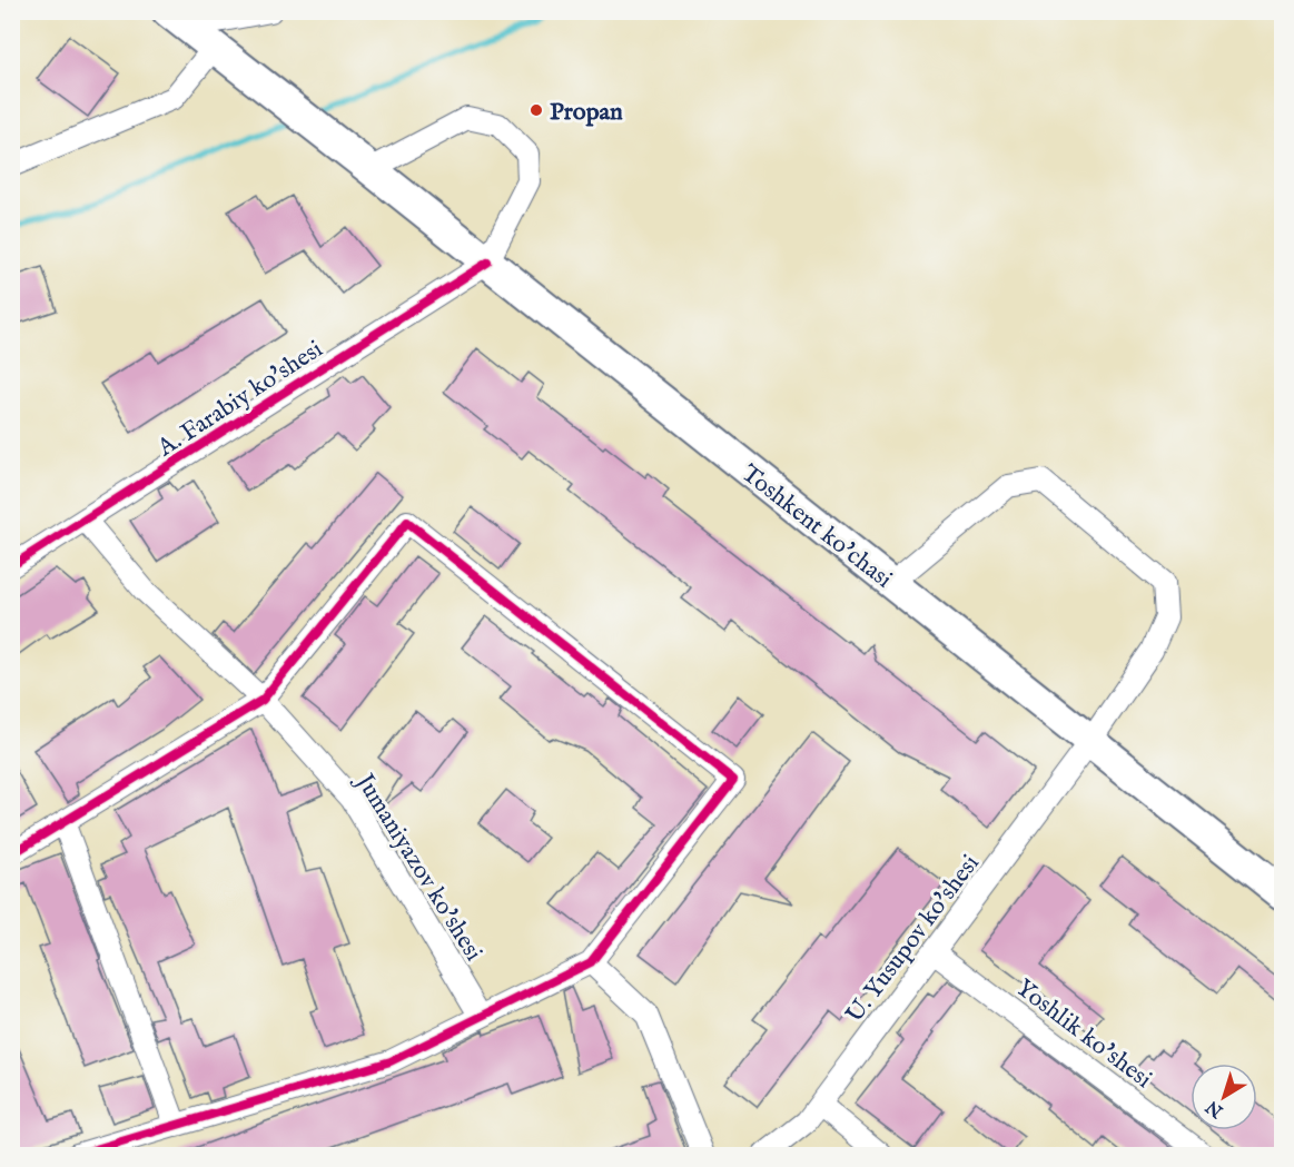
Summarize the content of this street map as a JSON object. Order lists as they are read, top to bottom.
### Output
{
  "streets": {
    "highway": ["Toshkent ko'chasi"],
    "street": [
      "A. Farabiy ko'shesi",
      "Jumaniyazov ko'shesi",
      "U. Yusupov ko'shesi",
      "Yoshlik ko'shesi"
    ]
  },
  "crossings": [
    ["A. Farabiy ko'shesi", "Toshkent ko'chasi"],
    ["A. Farabiy ko'shesi", "Jumaniyazov ko'shesi"],
    ["Toshkent ko'chasi", "U. Yusupov ko'shesi"],
    ["U. Yusupov ko'shesi", "Yoshlik ko'shesi"]
  ],
  "places": ["Propan"],
  "north": "bottom left"
}
